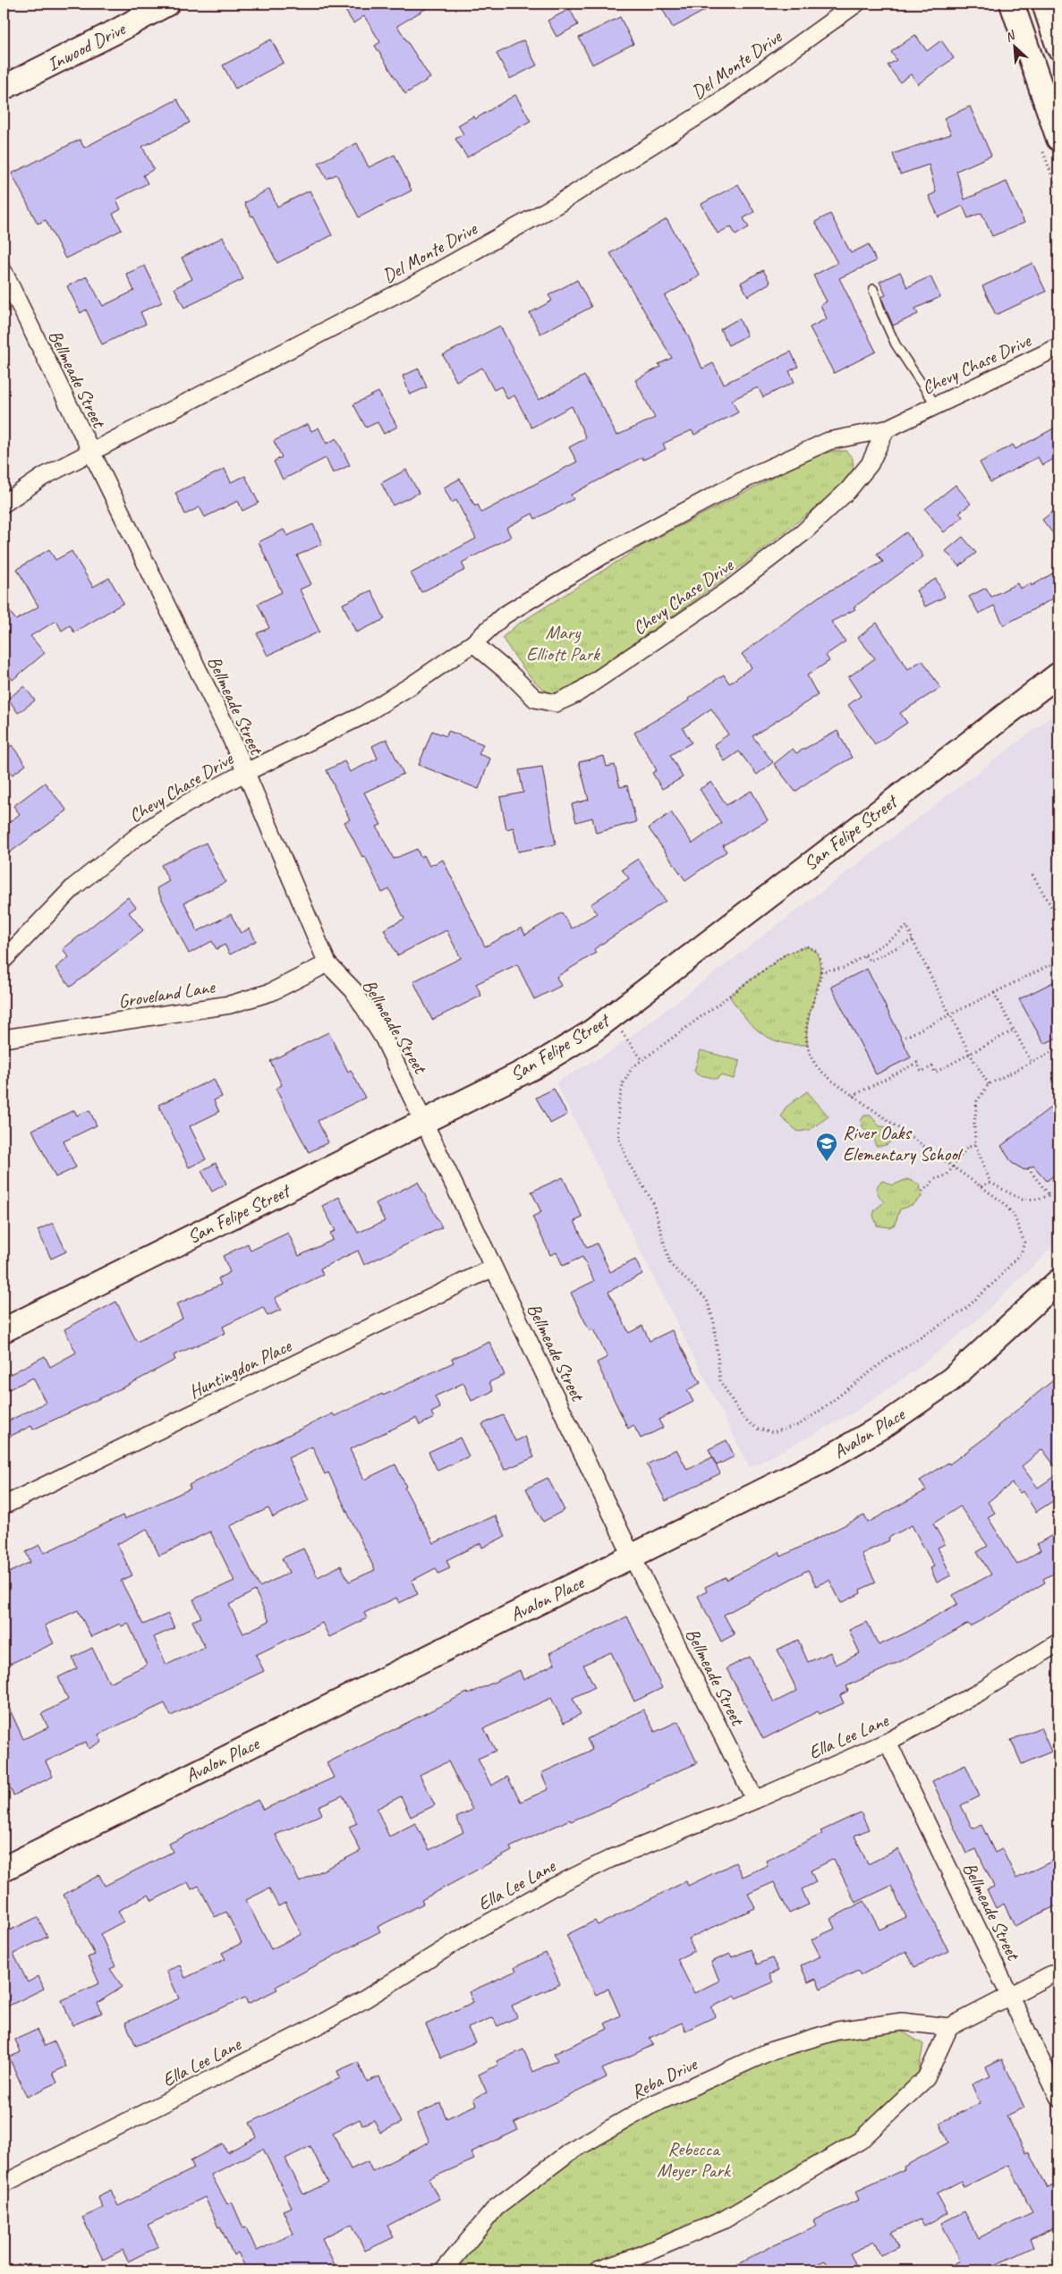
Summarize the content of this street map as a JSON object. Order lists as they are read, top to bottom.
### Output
{
  "streets": {
    "main road": ["Inwood Drive", "San Felipe Street", "Avalon Place"],
    "street": [
      "Del Monte Drive",
      "Chevy Chase Drive",
      "Bellmeade Street",
      "Groveland Lane",
      "Huntingdon Place",
      "Ella Lee Lane",
      "Reba Drive"
    ]
  },
  "crossings": [
    ["Del Monte Drive", "Bellmeade Street"],
    ["Chevy Chase Drive", "Bellmeade Street"],
    ["Bellmeade Street", "San Felipe Street"],
    ["Bellmeade Street", "Groveland Lane"],
    ["Bellmeade Street", "Huntingdon Place"],
    ["Bellmeade Street", "Avalon Place"],
    ["Bellmeade Street", "Ella Lee Lane"]
  ],
  "parks": ["Mary Elliott Park", "Rebecca Meyer Park"],
  "places": {
    "school or university": ["River Oaks Elementary School"]
  },
  "north": "top left"
}
